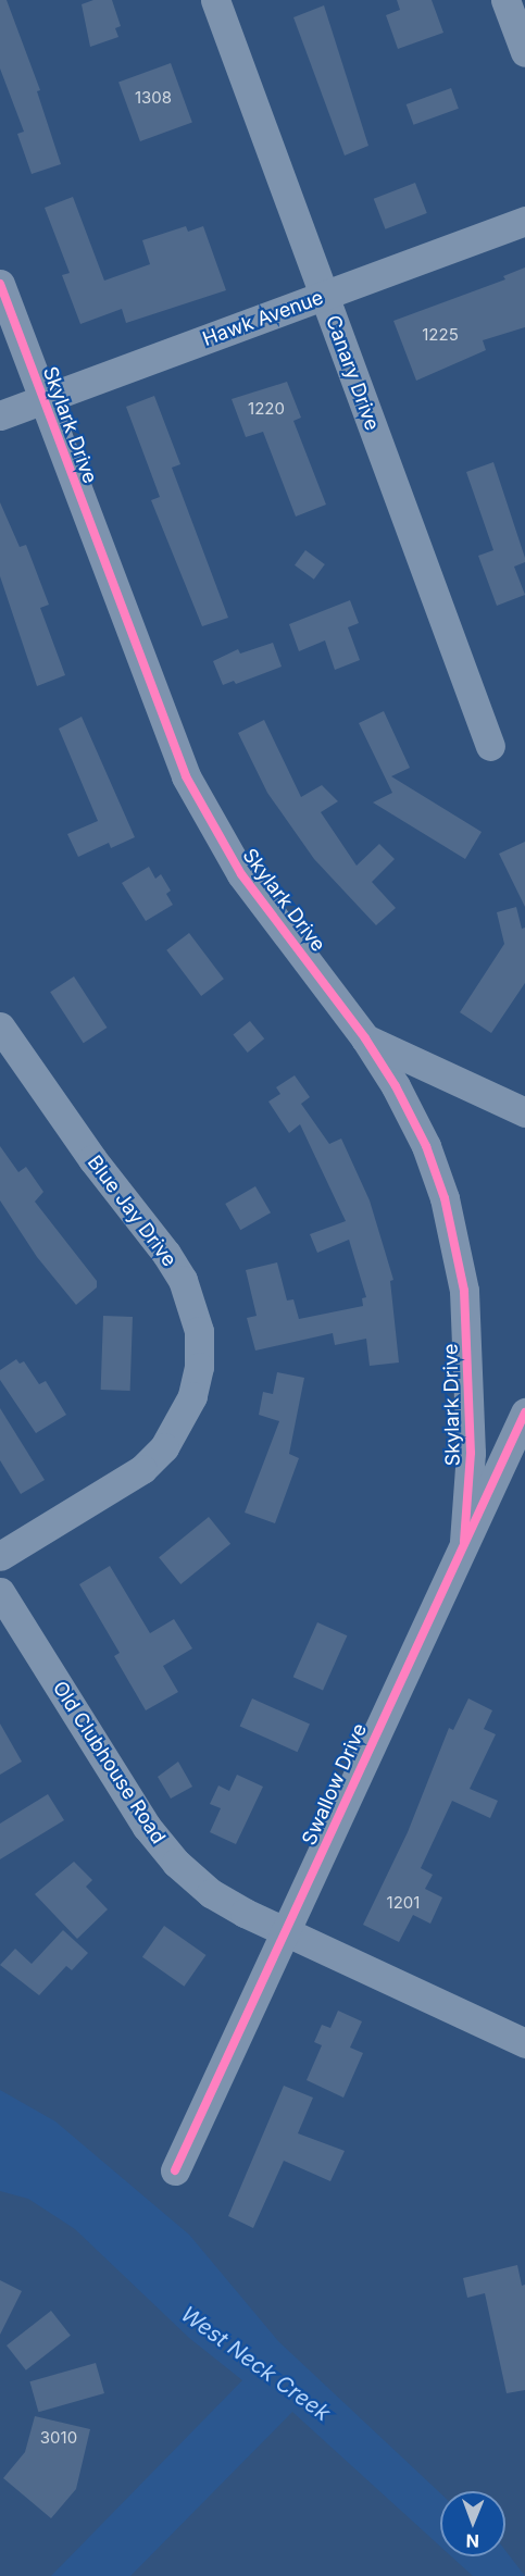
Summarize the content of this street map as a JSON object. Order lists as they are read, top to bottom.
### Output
{
  "streets": {
    "street": [
      "Hawk Avenue",
      "Canary Drive",
      "Skylark Drive",
      "Blue Jay Drive",
      "Old Clubhouse Road",
      "Swallow Drive"
    ]
  },
  "crossings": [
    ["Hawk Avenue", "Canary Drive"],
    ["Hawk Avenue", "Skylark Drive"],
    ["Skylark Drive", "Swallow Drive"],
    ["Old Clubhouse Road", "Swallow Drive"]
  ],
  "water": ["West Neck Creek"],
  "house_numbers": [
    "1308",
    "1225",
    "1220",
    "1201",
    "3010"
  ],
  "north": "bottom"
}
